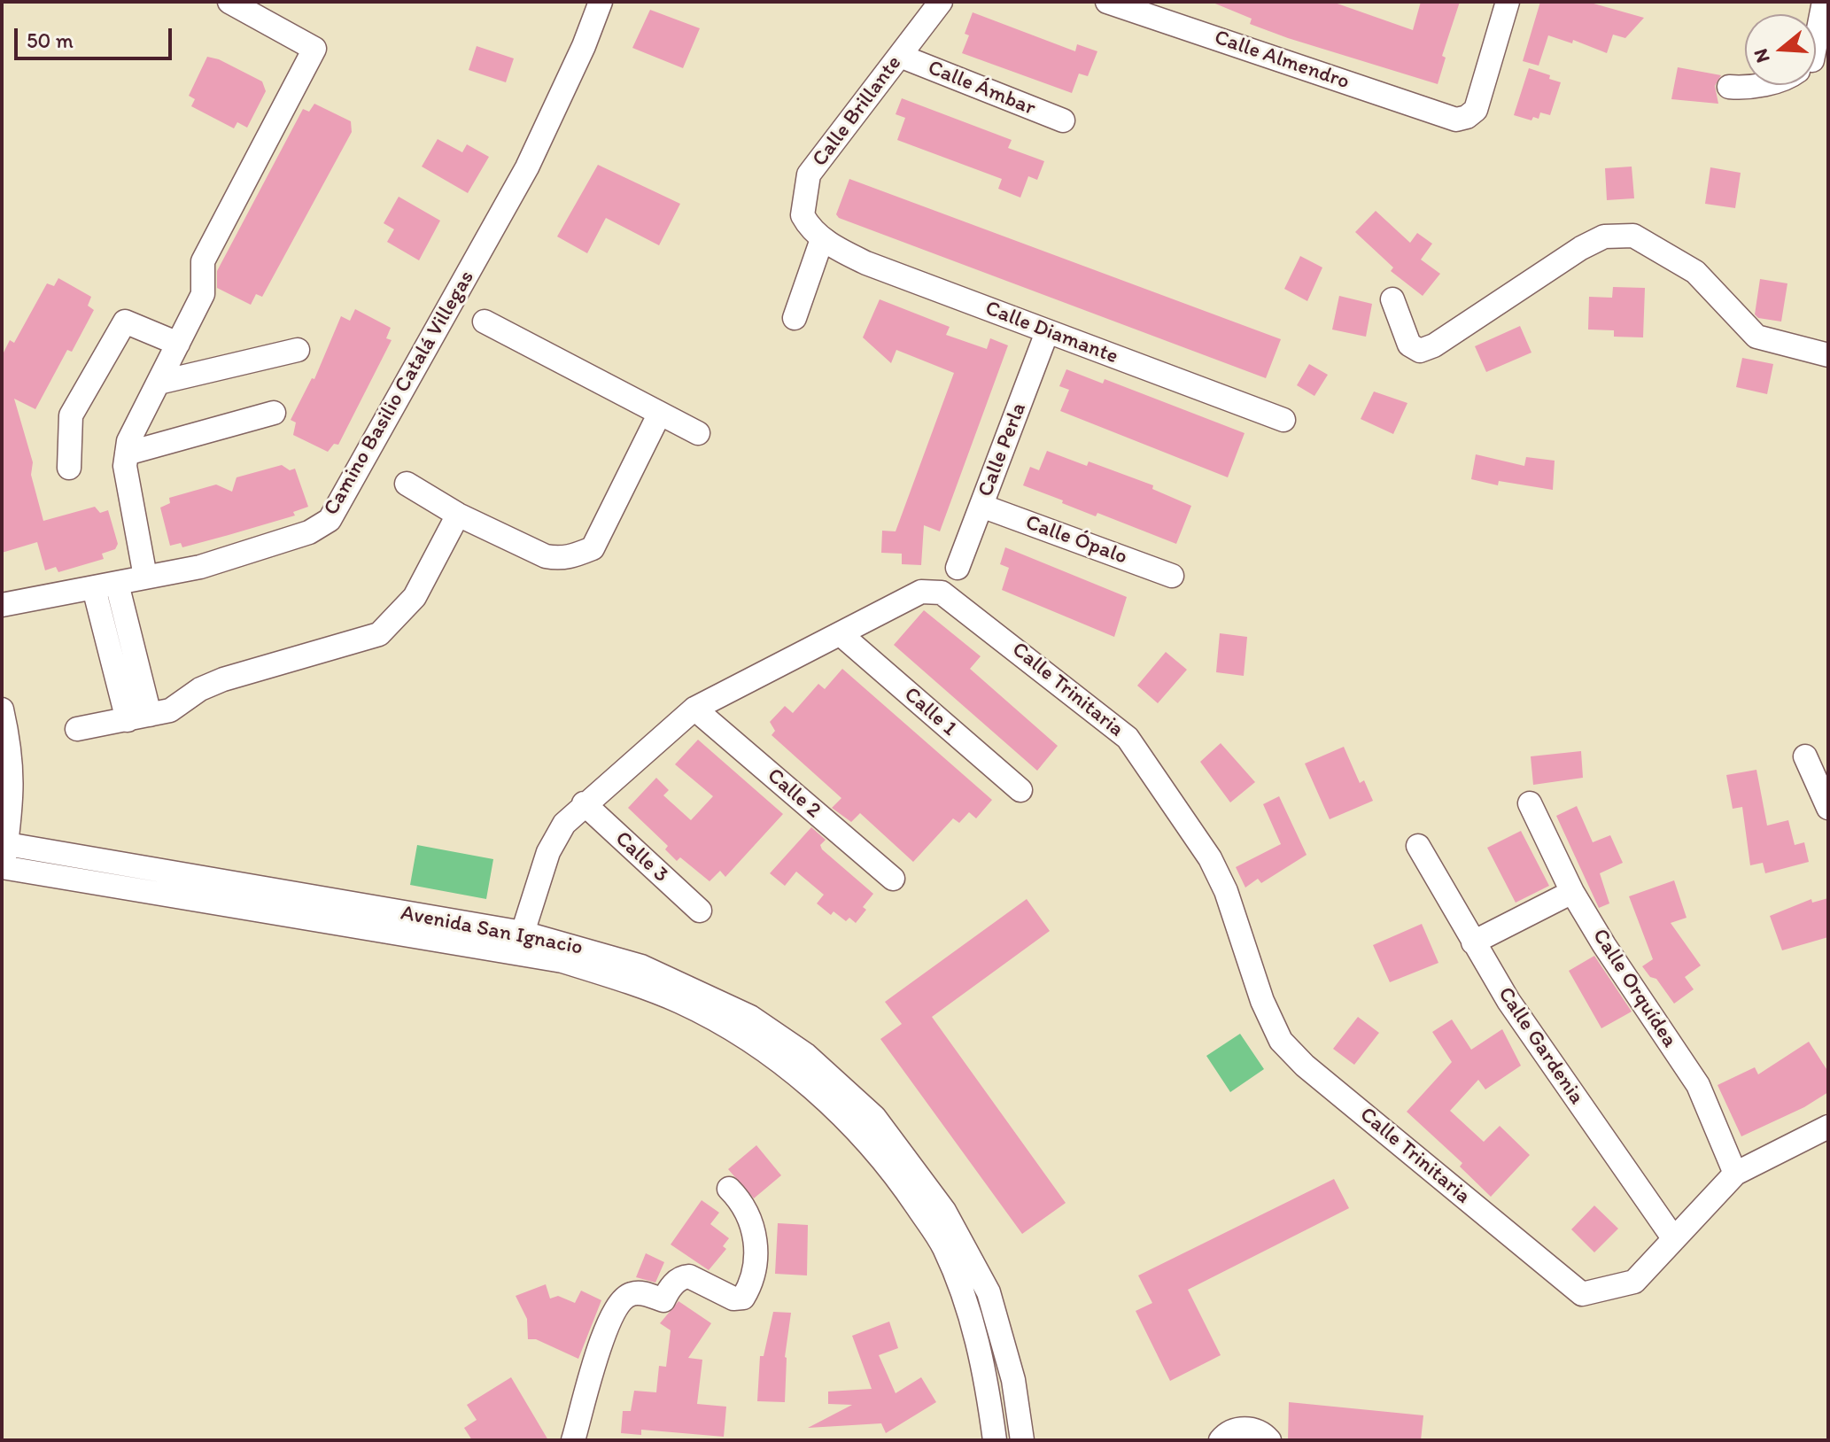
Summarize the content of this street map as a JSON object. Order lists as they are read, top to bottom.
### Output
{
  "streets": {
    "street": [
      "Calle Almendro",
      "Calle Ámbar",
      "Calle Brillante",
      "Calle Diamante",
      "Camino Basilio Catalá Villegas",
      "Calle Perla",
      "Calle Ópalo",
      "Calle Trinitaria",
      "Calle 1",
      "Calle 2",
      "Calle 3",
      "Avenida San Ignacio",
      "Calle Orquídea",
      "Calle Gardenia"
    ]
  },
  "crossings": [
    ["Calle Ámbar", "Calle Brillante"],
    ["Calle Brillante", "Calle Diamante"],
    ["Calle Diamante", "Calle Perla"],
    ["Calle Perla", "Calle Ópalo"],
    ["Calle Trinitaria", "Calle 1"],
    ["Calle Trinitaria", "Calle 2"],
    ["Calle Trinitaria", "Calle 3"],
    ["Calle Trinitaria", "Avenida San Ignacio"],
    ["Calle Trinitaria", "Calle Gardenia"]
  ],
  "scale_bar": "50 m",
  "north": "left"
}
